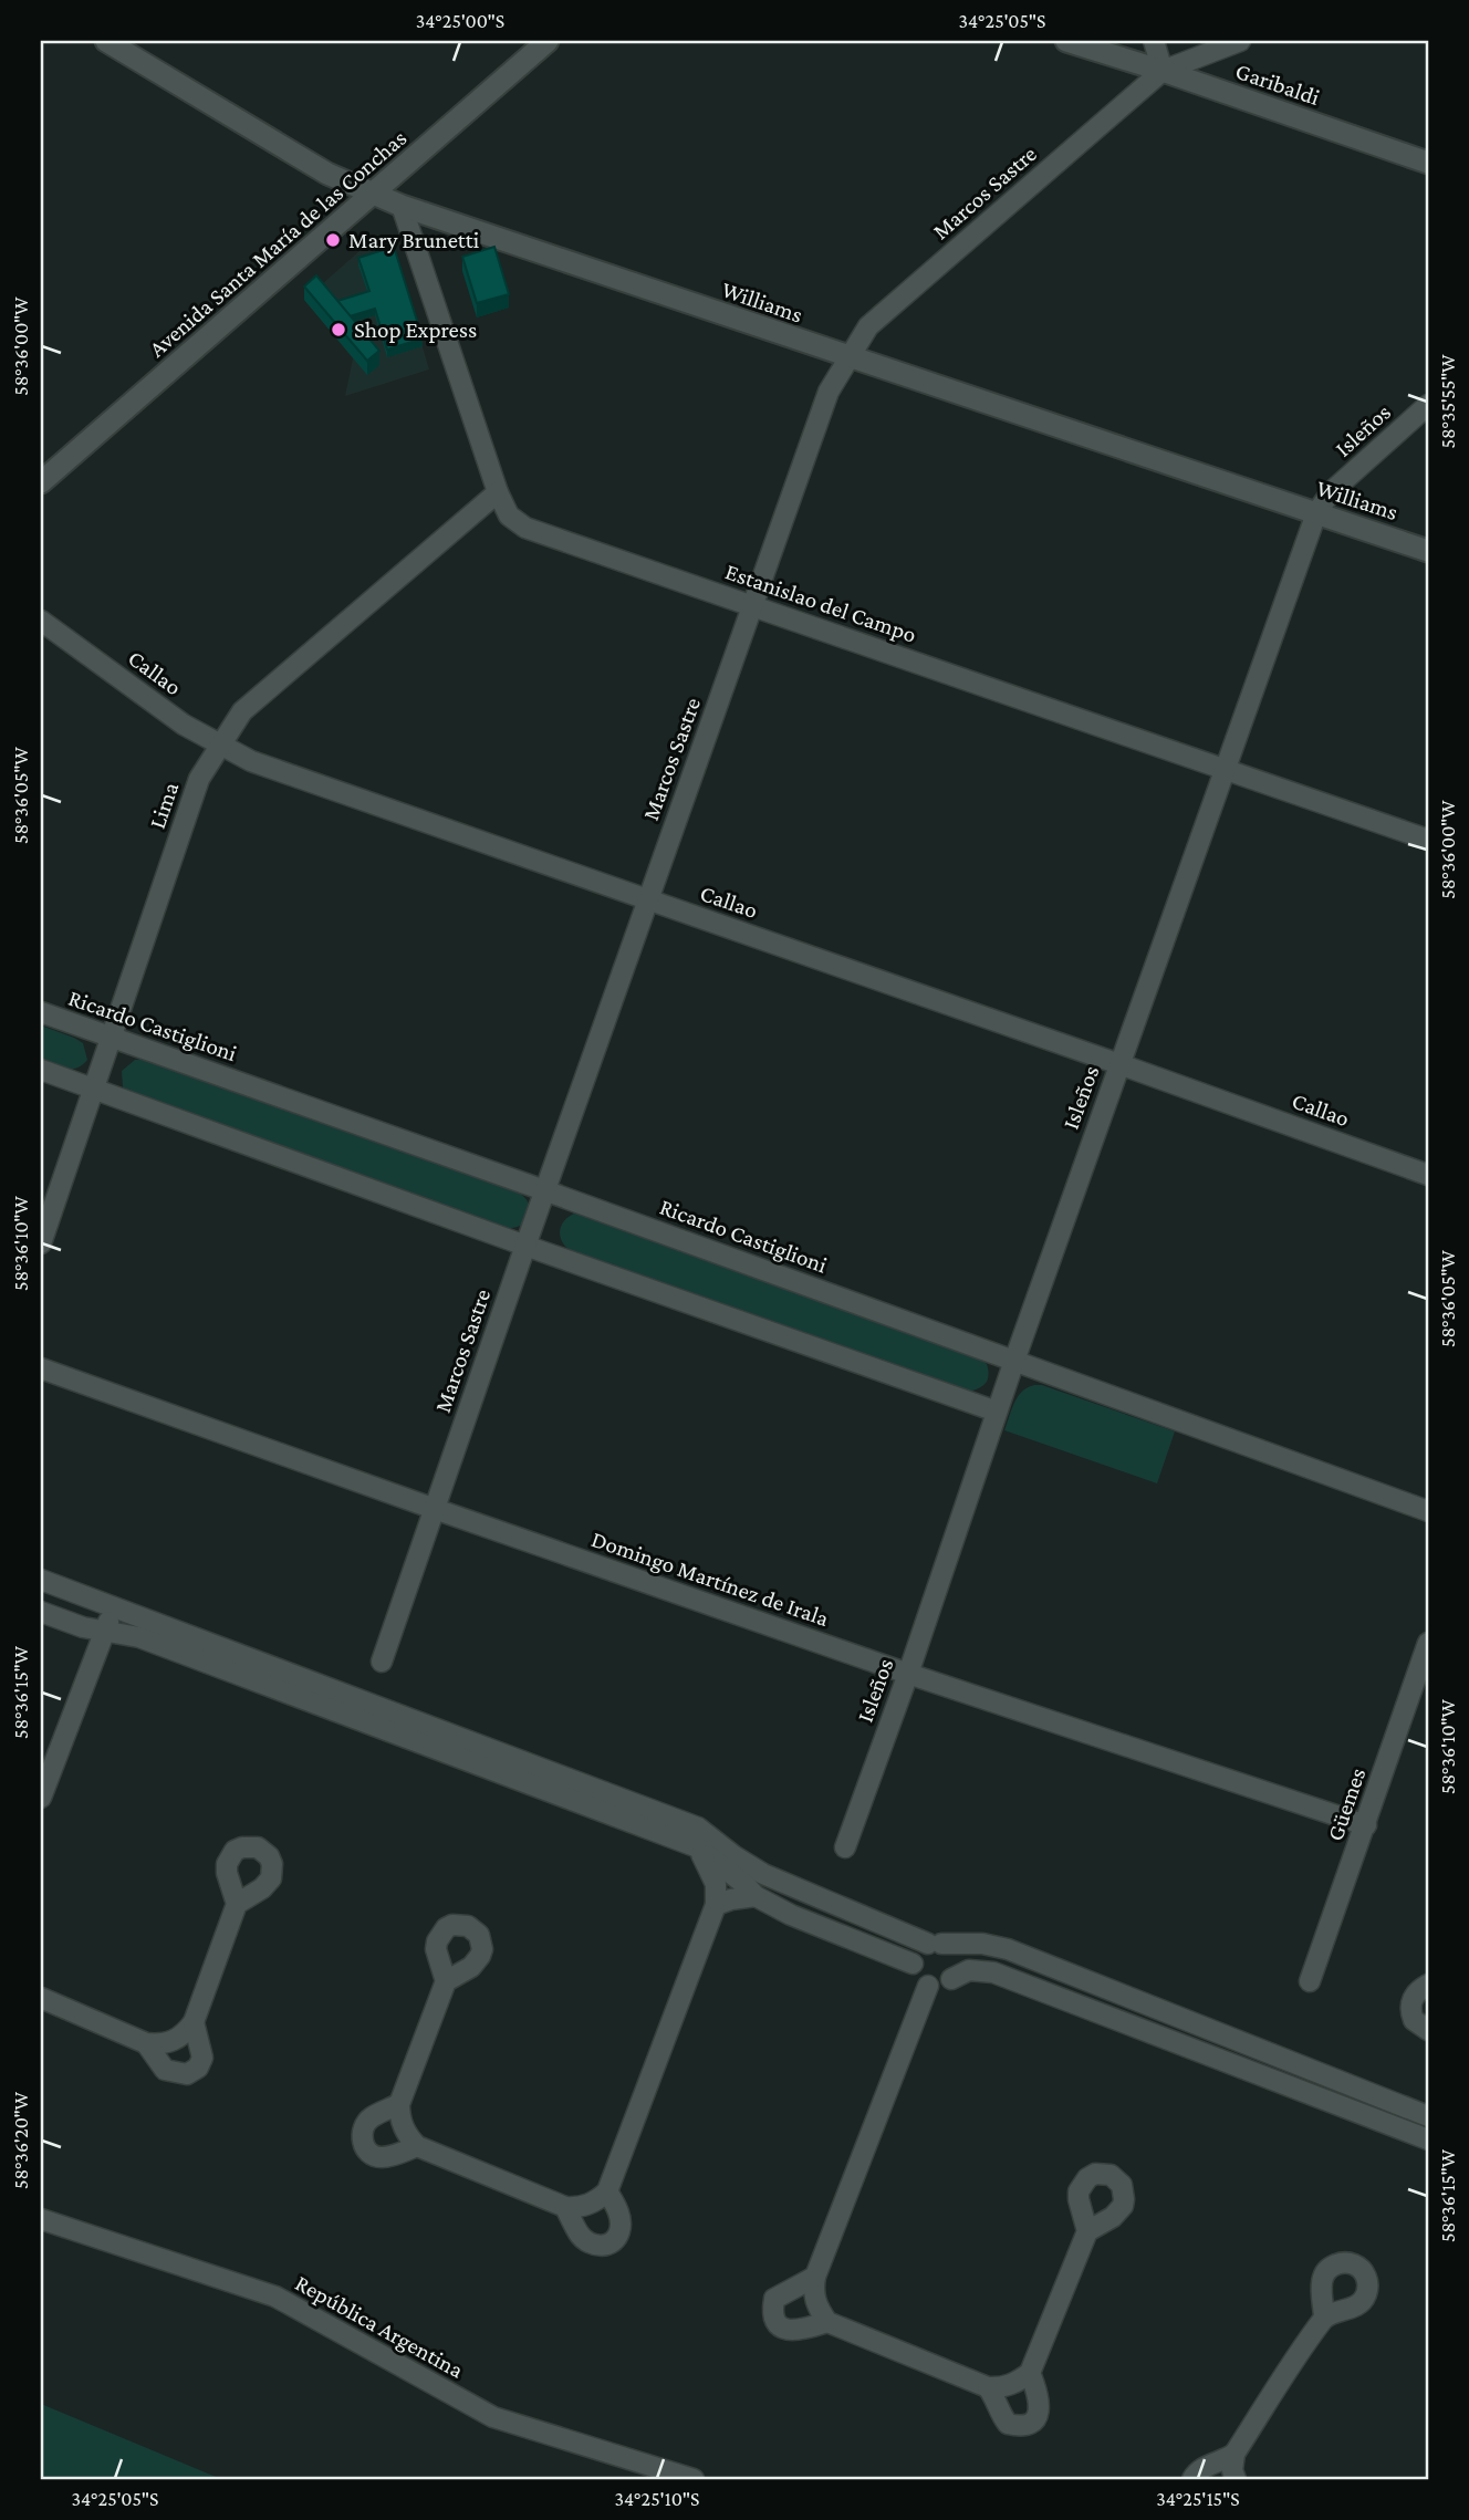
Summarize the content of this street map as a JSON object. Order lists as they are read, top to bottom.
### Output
{
  "streets": {
    "street": [
      "Garibaldi",
      "Marcos Sastre",
      "Avenida Santa María de las Conchas",
      "Williams",
      "Isleños",
      "Estanislao del Campo",
      "Callao",
      "Lima",
      "Ricardo Castiglioni",
      "Domingo Martínez de Irala",
      "Güemes",
      "República Argentina"
    ]
  },
  "crossings": [
    ["Garibaldi", "Marcos Sastre"],
    ["Marcos Sastre", "Williams"],
    ["Marcos Sastre", "Estanislao del Campo"],
    ["Marcos Sastre", "Callao"],
    ["Marcos Sastre", "Ricardo Castiglioni"],
    ["Marcos Sastre", "Domingo Martínez de Irala"],
    ["Avenida Santa María de las Conchas", "Williams"],
    ["Williams", "Isleños"],
    ["Williams", "Estanislao del Campo"],
    ["Isleños", "Estanislao del Campo"],
    ["Isleños", "Callao"],
    ["Isleños", "Ricardo Castiglioni"],
    ["Isleños", "Domingo Martínez de Irala"],
    ["Estanislao del Campo", "Lima"],
    ["Callao", "Lima"],
    ["Lima", "Ricardo Castiglioni"],
    ["Domingo Martínez de Irala", "Güemes"]
  ],
  "places": ["Mary Brunetti", "Shop Express"],
  "coordinates": [
    "34°25'00\"S",
    "34°25'05\"S",
    "58°36'00\"W",
    "58°35'55\"W",
    "58°36'05\"W",
    "58°36'10\"W",
    "58°36'15\"W",
    "58°36'20\"W",
    "34°25'10\"S",
    "34°25'15\"S"
  ]
}
